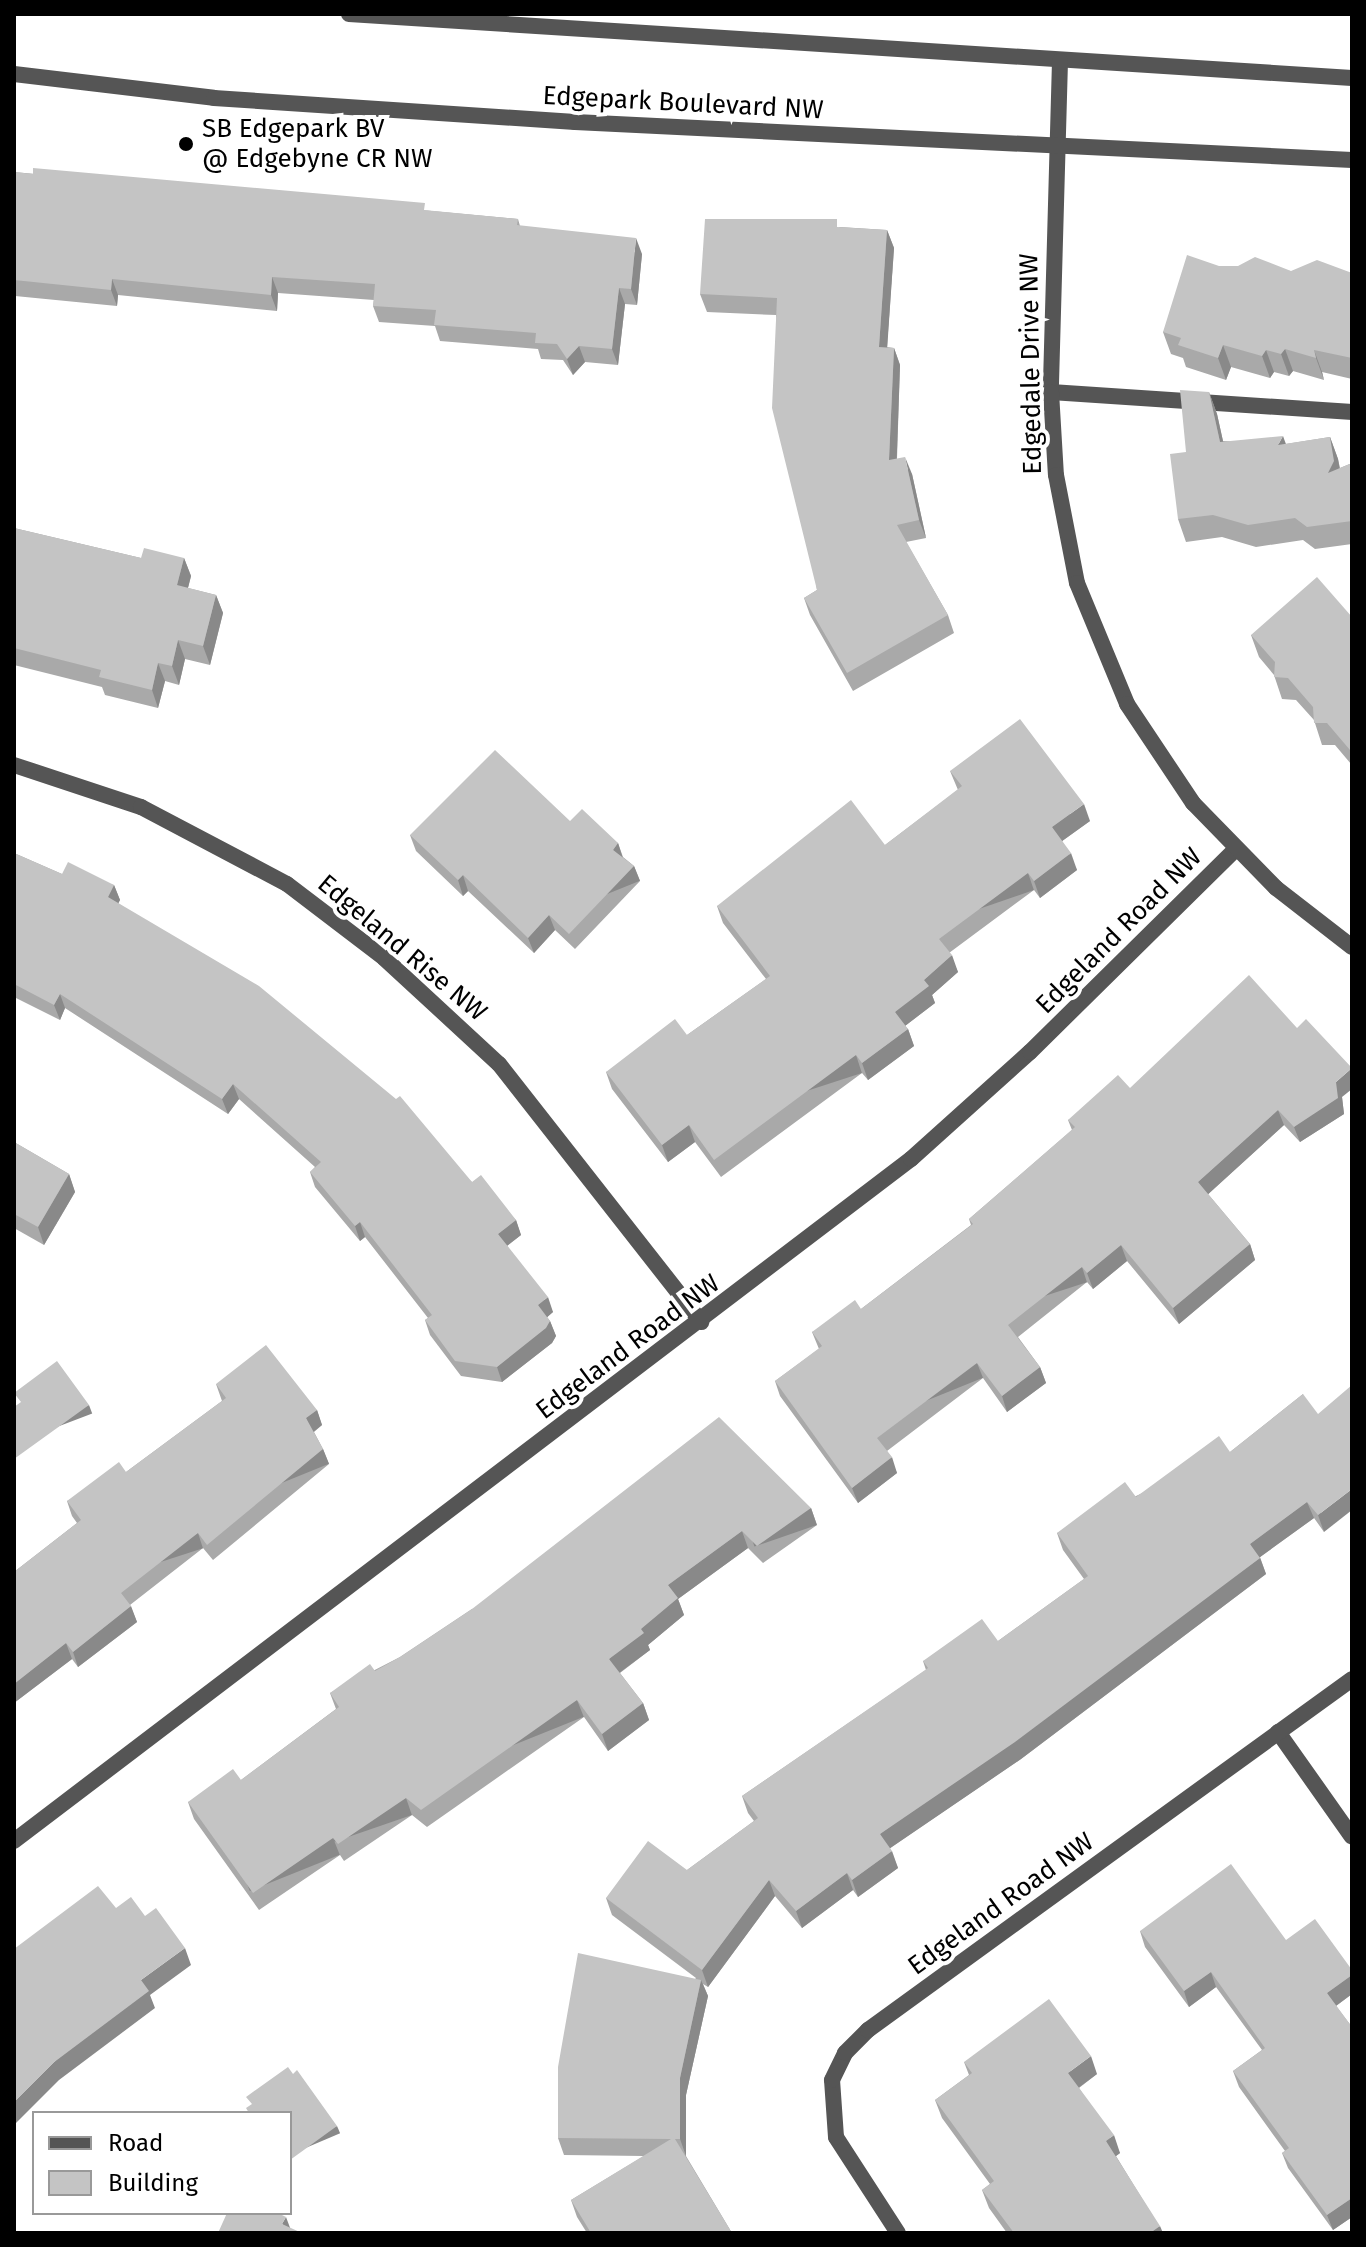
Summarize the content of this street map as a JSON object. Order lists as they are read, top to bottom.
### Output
{
  "streets": {
    "street": [
      "Edgepark Boulevard NW",
      "Edgedale Drive NW",
      "Edgeland Road NW",
      "Edgeland Rise NW"
    ]
  },
  "crossings": [
    ["Edgepark Boulevard NW", "Edgedale Drive NW"],
    ["Edgedale Drive NW", "Edgeland Road NW"],
    ["Edgeland Road NW", "Edgeland Rise NW"]
  ],
  "places": ["SB Edgepark BV @ Edgebyne CR NW"],
  "legend": ["Road", "Building"]
}
